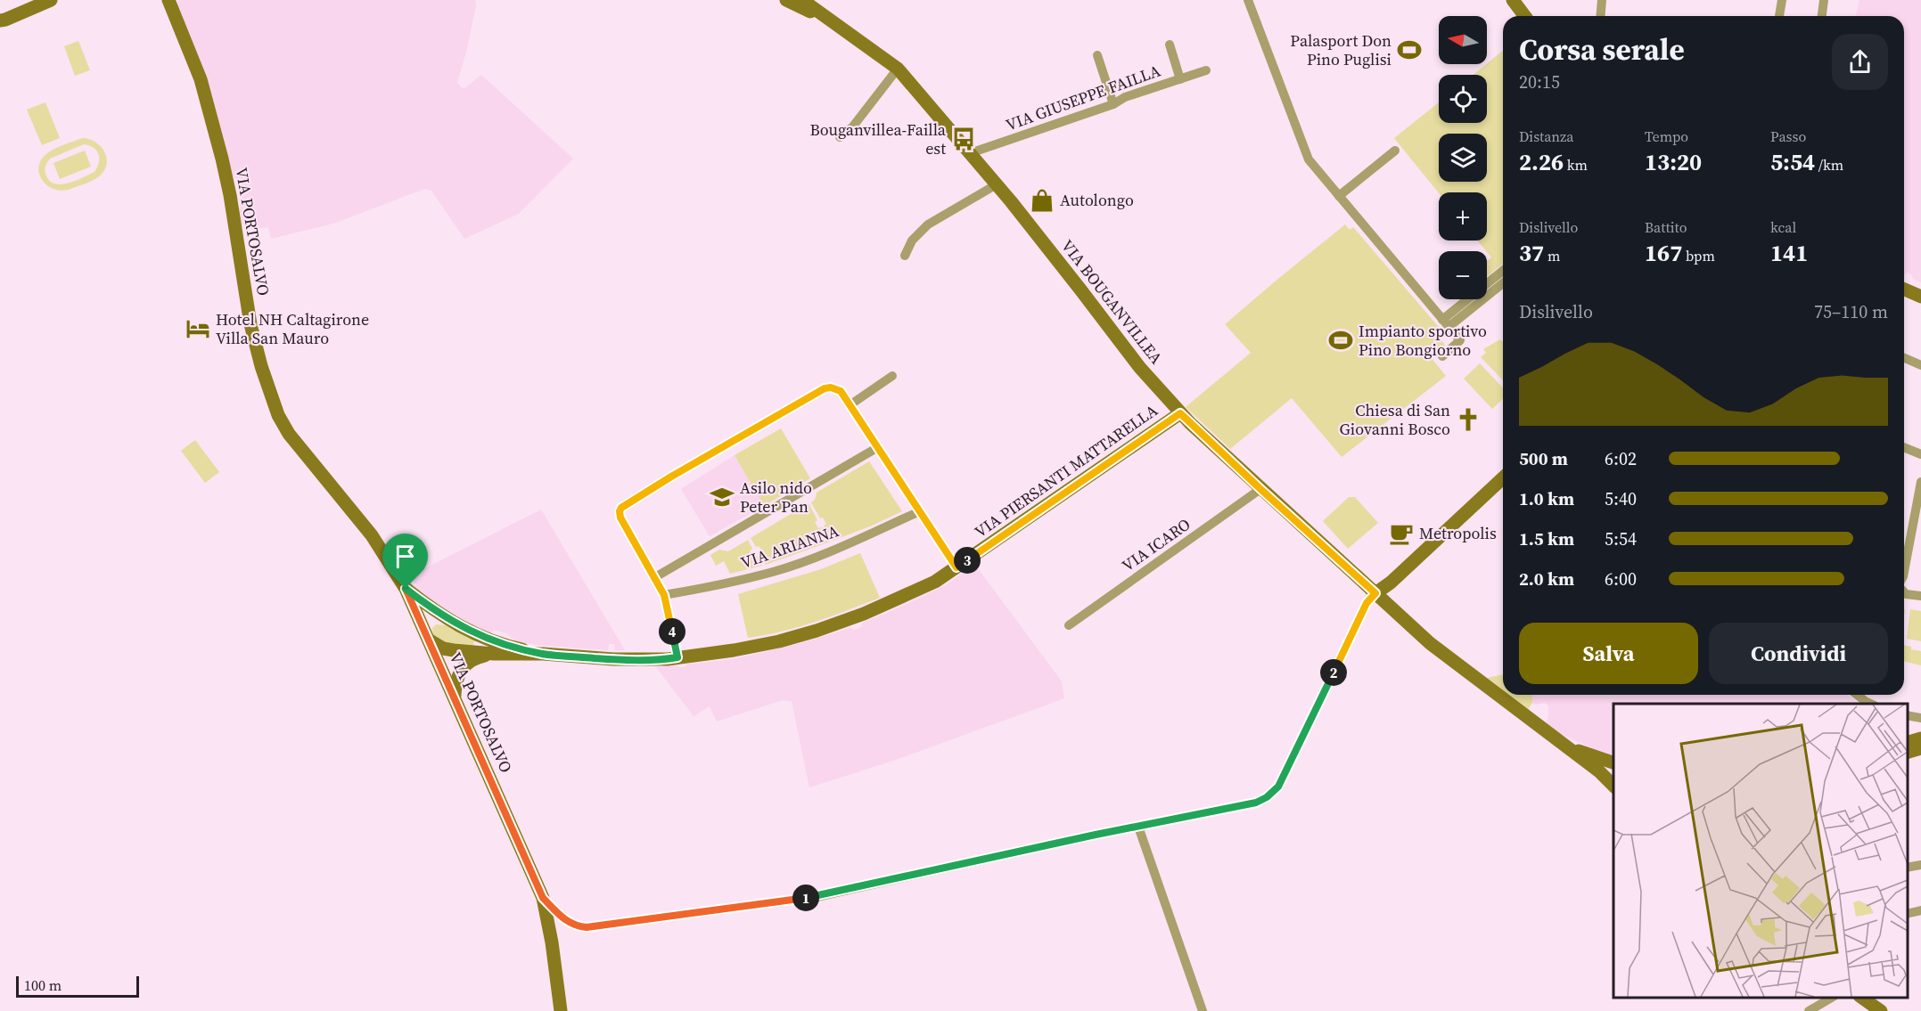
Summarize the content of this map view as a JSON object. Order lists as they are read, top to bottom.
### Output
{
  "streets": {
    "street": [
      "VIA GIUSEPPE FAILLA",
      "VIA PORTOSALVO",
      "VIA BOUGANVILLEA",
      "VIA PIERSANTI MATTARELLA",
      "VIA ICARO",
      "VIA ARIANNA"
    ]
  },
  "crossings": [
    ["VIA GIUSEPPE FAILLA", "VIA BOUGANVILLEA"],
    ["VIA BOUGANVILLEA", "VIA PIERSANTI MATTARELLA"],
    ["VIA BOUGANVILLEA", "VIA ICARO"]
  ],
  "places": {
    "sports": ["Palasport Don Pino Puglisi", "Impianto sportivo Pino Bongiorno"],
    "bus stop": ["Bouganvillea-Failla est"],
    "shop": ["Autolongo"],
    "hotel": ["Hotel NH Caltagirone Villa San Mauro"],
    "church": ["Chiesa di San Giovanni Bosco"],
    "school or university": ["Asilo nido Peter Pan"],
    "cafe": ["Metropolis"]
  },
  "scale_bar": "100 m",
  "north": "left",
  "page": {
    "map_buttons": ["+", "−"],
    "heading": ["Corsa serale", "20:15"],
    "stats": [
      ["Distanza", "2.26 km"],
      ["Tempo", "13:20"],
      ["Passo", "5:54 /km"],
      ["Dislivello", "37 m"],
      ["Battito", "167 bpm"],
      ["kcal", "141"]
    ],
    "chart": ["Dislivello", "75–110 m"],
    "list": [
      {
        "name": "500 m",
        "note": "6:02"
      },
      {
        "name": "1.0 km",
        "note": "5:40"
      },
      {
        "name": "1.5 km",
        "note": "5:54"
      },
      {
        "name": "2.0 km",
        "note": "6:00"
      }
    ],
    "pins": [
      "3",
      "4",
      "2",
      "1"
    ],
    "buttons": ["Salva", "Condividi"],
    "scale": "100 m"
  }
}
